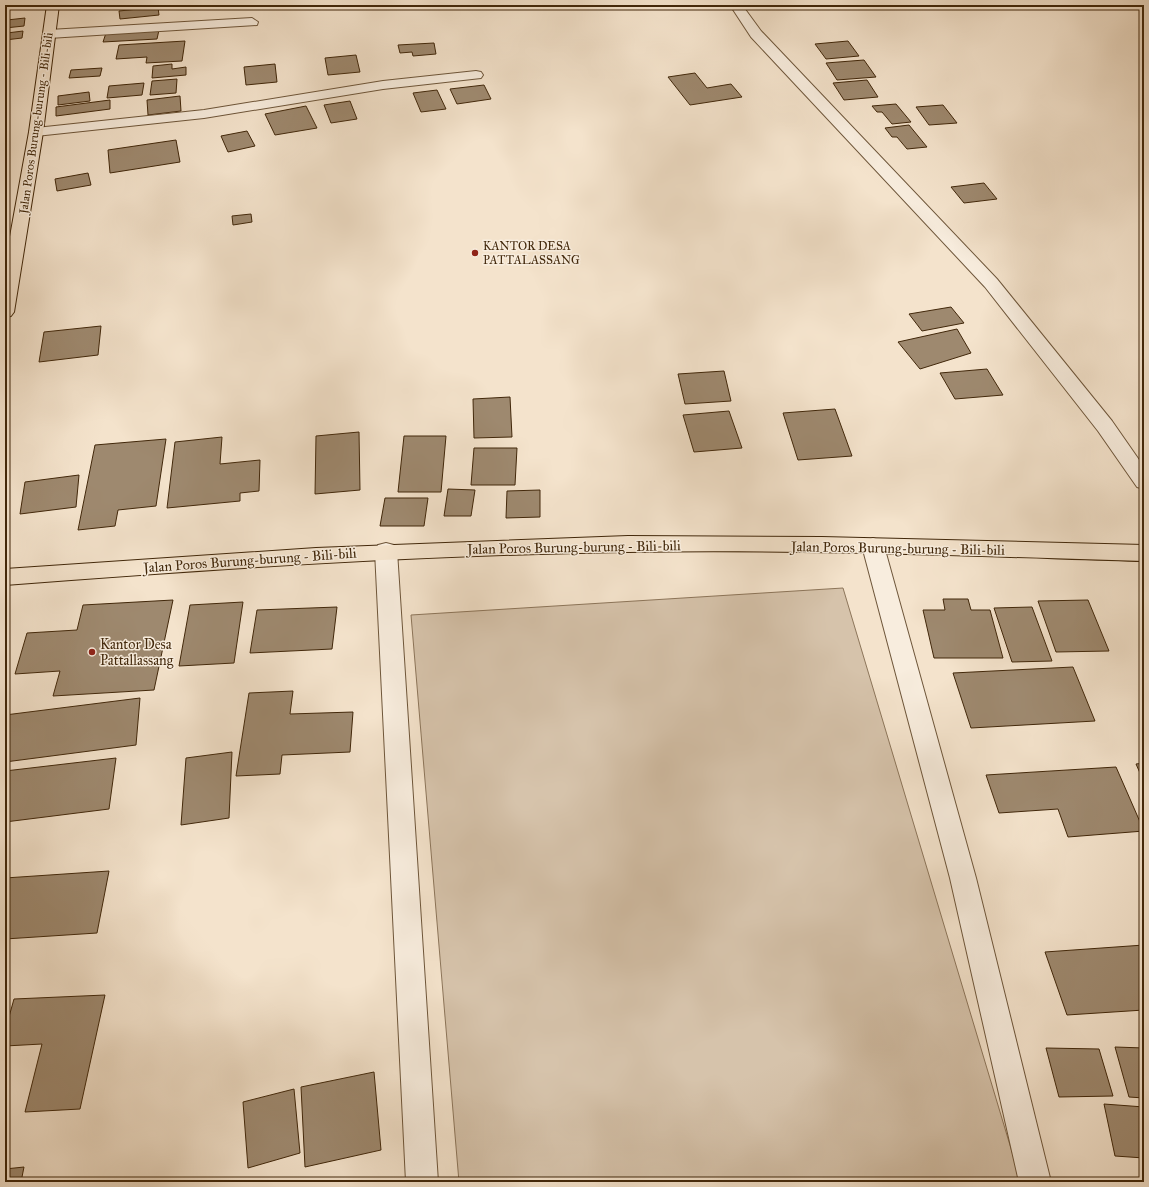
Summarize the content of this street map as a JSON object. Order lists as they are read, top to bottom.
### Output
{
  "streets": {
    "main road": ["Jalan Poros Burung-burung - Bili-bili"]
  },
  "places": ["KANTOR DESA PATTALASSANG", "Kantor Desa Pattallassang"]
}
